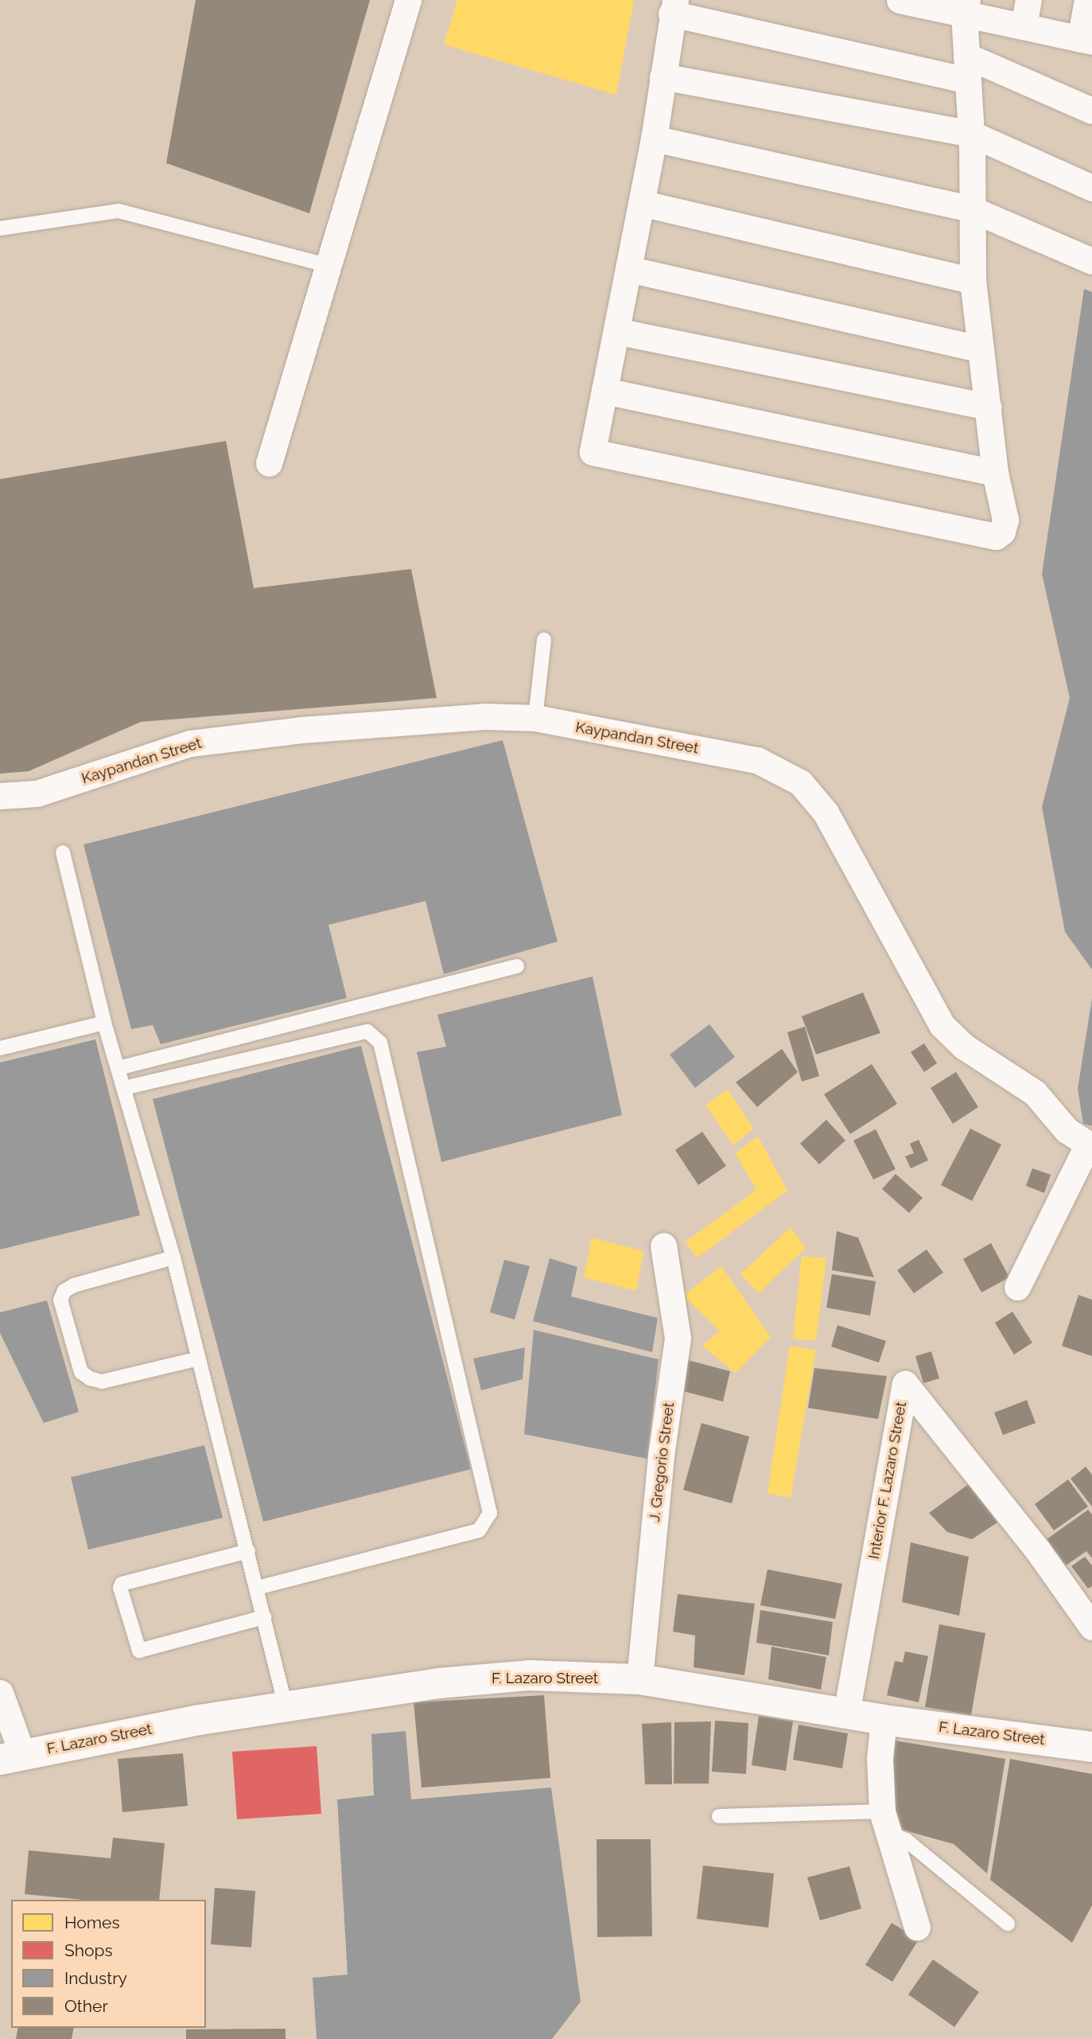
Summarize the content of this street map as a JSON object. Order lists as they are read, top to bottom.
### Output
{
  "streets": {
    "street": [
      "Kaypandan Street",
      "J. Gregorio Street",
      "Interior F. Lazaro Street",
      "F. Lazaro Street"
    ]
  },
  "crossings": [
    ["J. Gregorio Street", "F. Lazaro Street"],
    ["Interior F. Lazaro Street", "F. Lazaro Street"]
  ],
  "legend": [
    "Homes",
    "Shops",
    "Industry",
    "Other"
  ]
}
